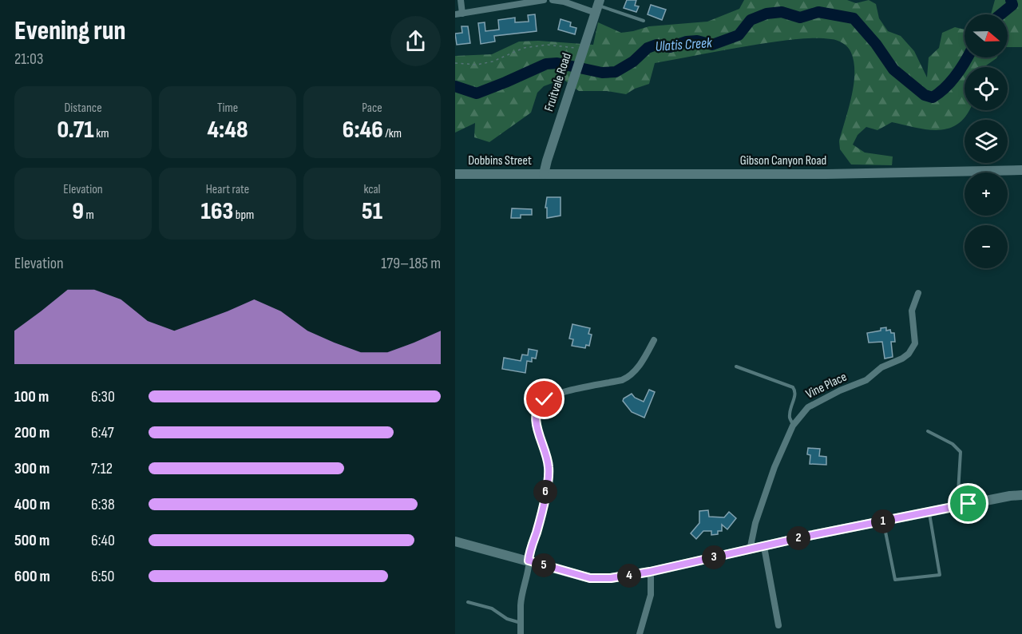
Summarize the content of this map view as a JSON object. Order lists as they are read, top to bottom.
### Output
{
  "streets": {
    "street": [
      "Fruitvale Road",
      "Dobbins Street",
      "Gibson Canyon Road",
      "Vine Place"
    ]
  },
  "crossings": [
    ["Fruitvale Road", "Dobbins Street"],
    ["Fruitvale Road", "Gibson Canyon Road"],
    ["Dobbins Street", "Gibson Canyon Road"]
  ],
  "water": ["Ulatis Creek"],
  "north": "right",
  "page": {
    "heading": ["Evening run", "21:03"],
    "map_buttons": ["+", "−"],
    "stats": [
      ["Distance", "0.71 km"],
      ["Time", "4:48"],
      ["Pace", "6:46 /km"],
      ["Elevation", "9 m"],
      ["Heart rate", "163 bpm"],
      ["kcal", "51"]
    ],
    "chart": ["Elevation", "179–185 m"],
    "list": [
      {
        "name": "100 m",
        "note": "6:30"
      },
      {
        "name": "200 m",
        "note": "6:47"
      },
      {
        "name": "300 m",
        "note": "7:12"
      },
      {
        "name": "400 m",
        "note": "6:38"
      },
      {
        "name": "500 m",
        "note": "6:40"
      },
      {
        "name": "600 m",
        "note": "6:50"
      }
    ],
    "pins": [
      "6",
      "1",
      "2",
      "3",
      "5",
      "4"
    ]
  }
}
